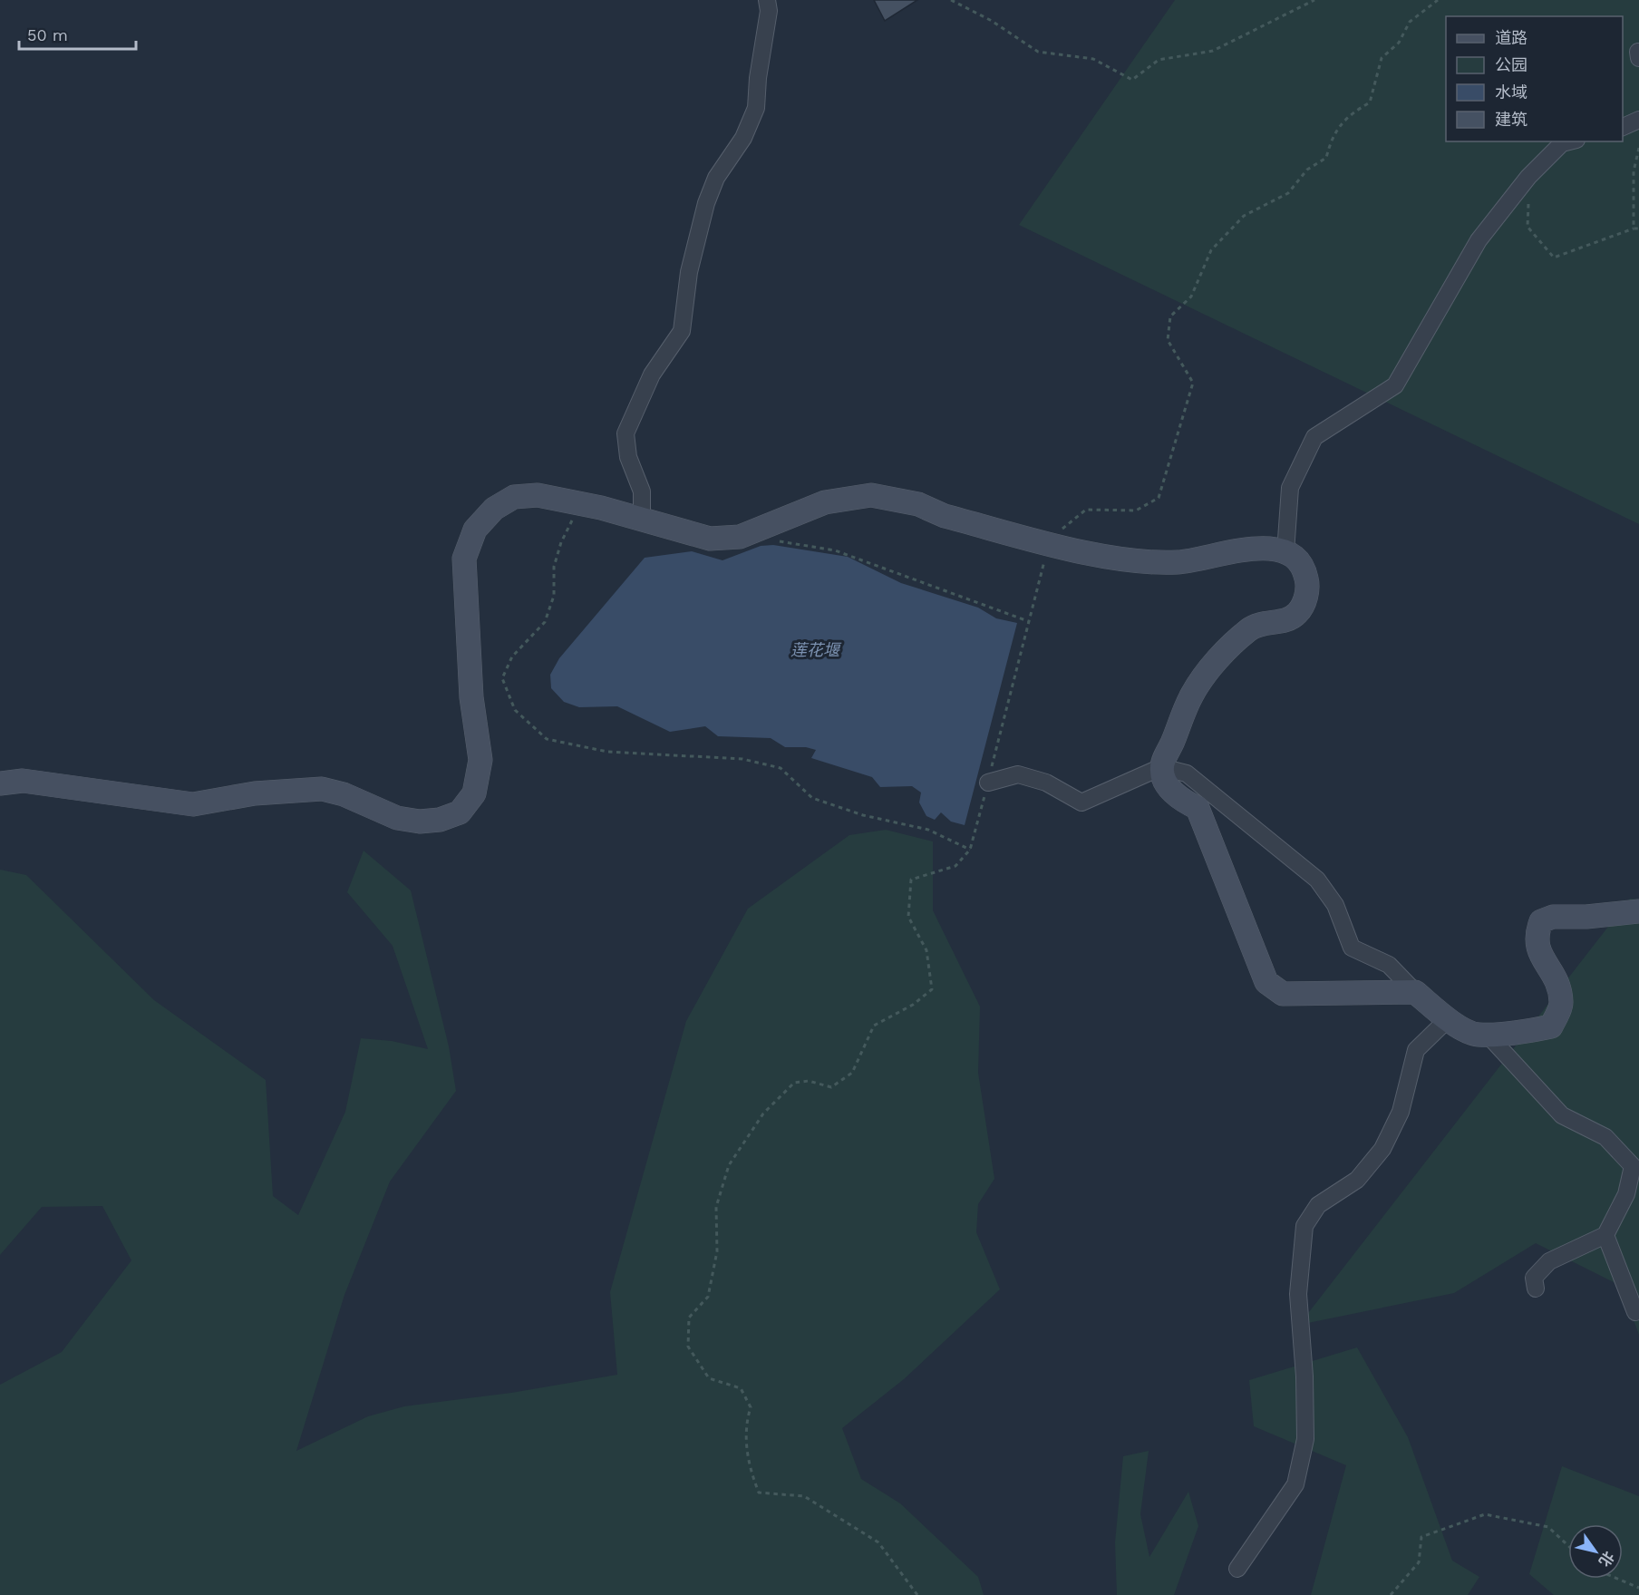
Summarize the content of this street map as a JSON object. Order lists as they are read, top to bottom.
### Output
{
  "water": ["莲花堰"],
  "legend": [
    "道路",
    "公园",
    "水域",
    "建筑"
  ],
  "scale_bar": "50 m",
  "north": "bottom right"
}
